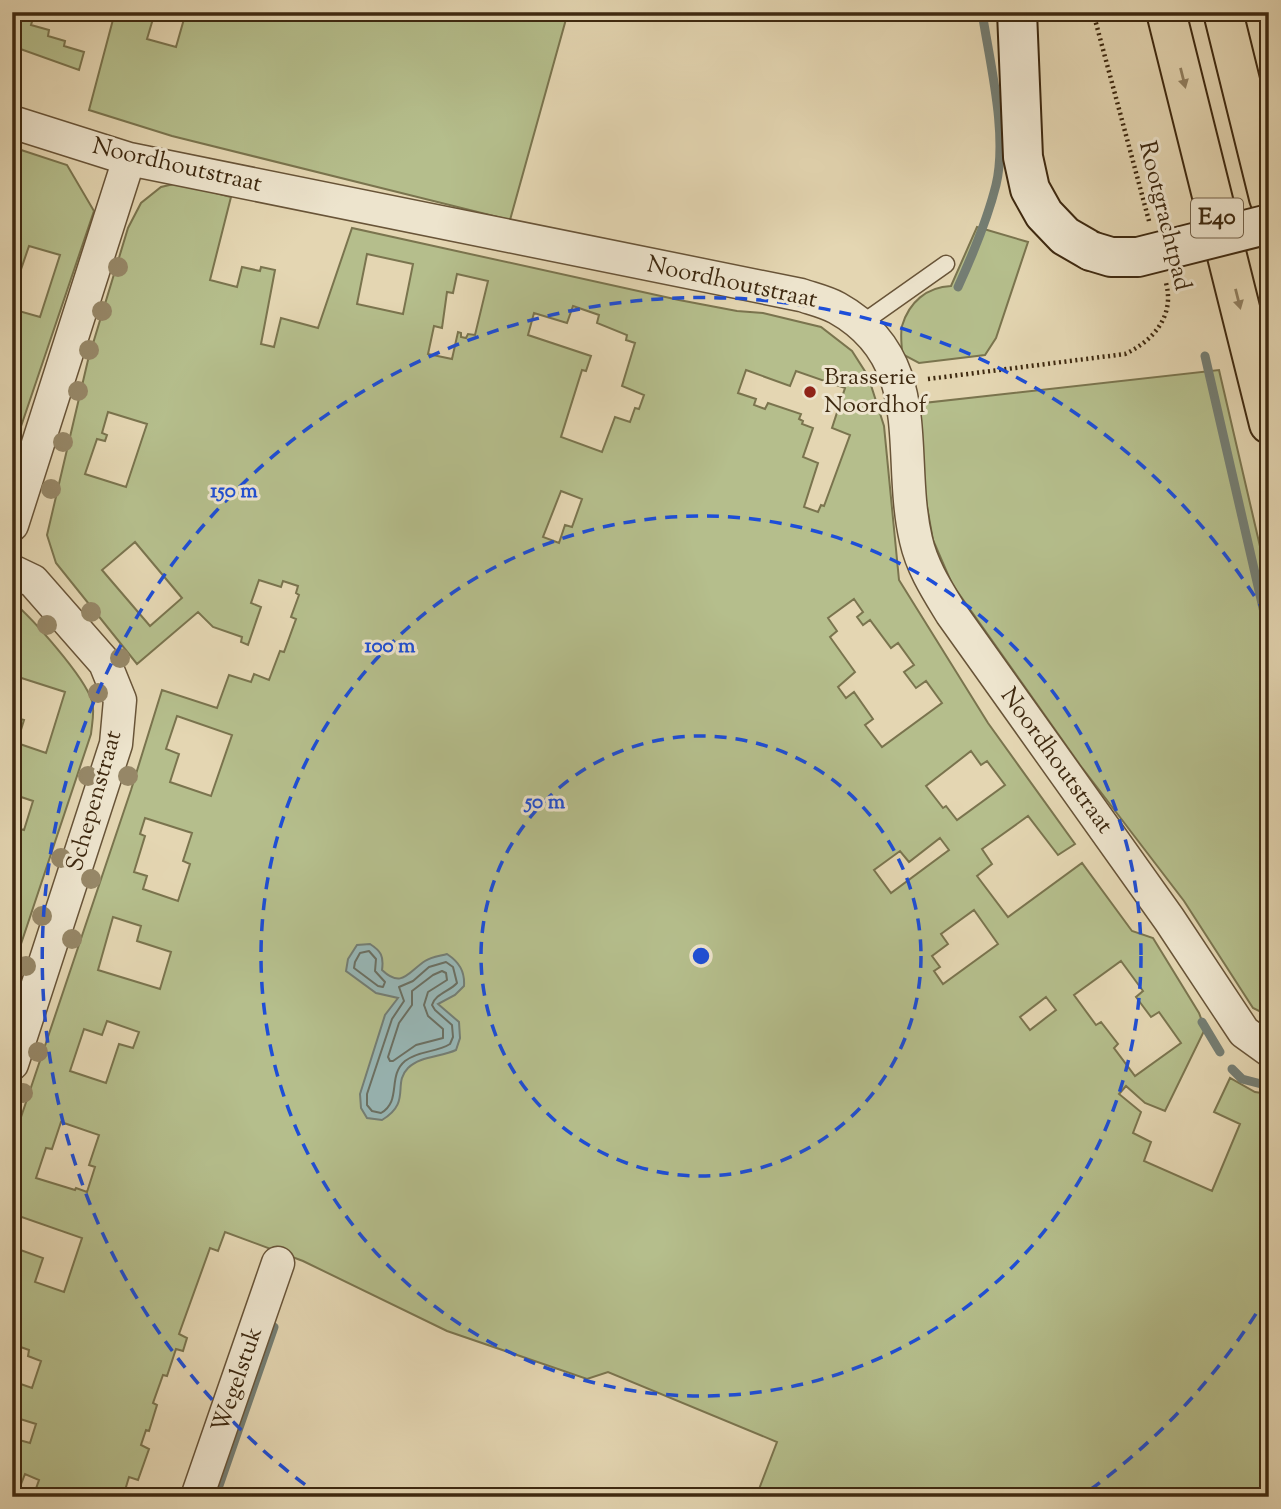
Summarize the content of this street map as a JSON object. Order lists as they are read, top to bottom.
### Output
{
  "streets": {
    "highway": ["E40"],
    "street": ["Noordhoutstraat", "Schepenstraat", "Wegelstuk"],
    "path": ["Rootgrachtpad"]
  },
  "crossings": [
    ["Noordhoutstraat", "Rootgrachtpad"]
  ],
  "places": ["Brasserie Noordhof"],
  "rings": ["150 m", "100 m", "50 m"]
}
